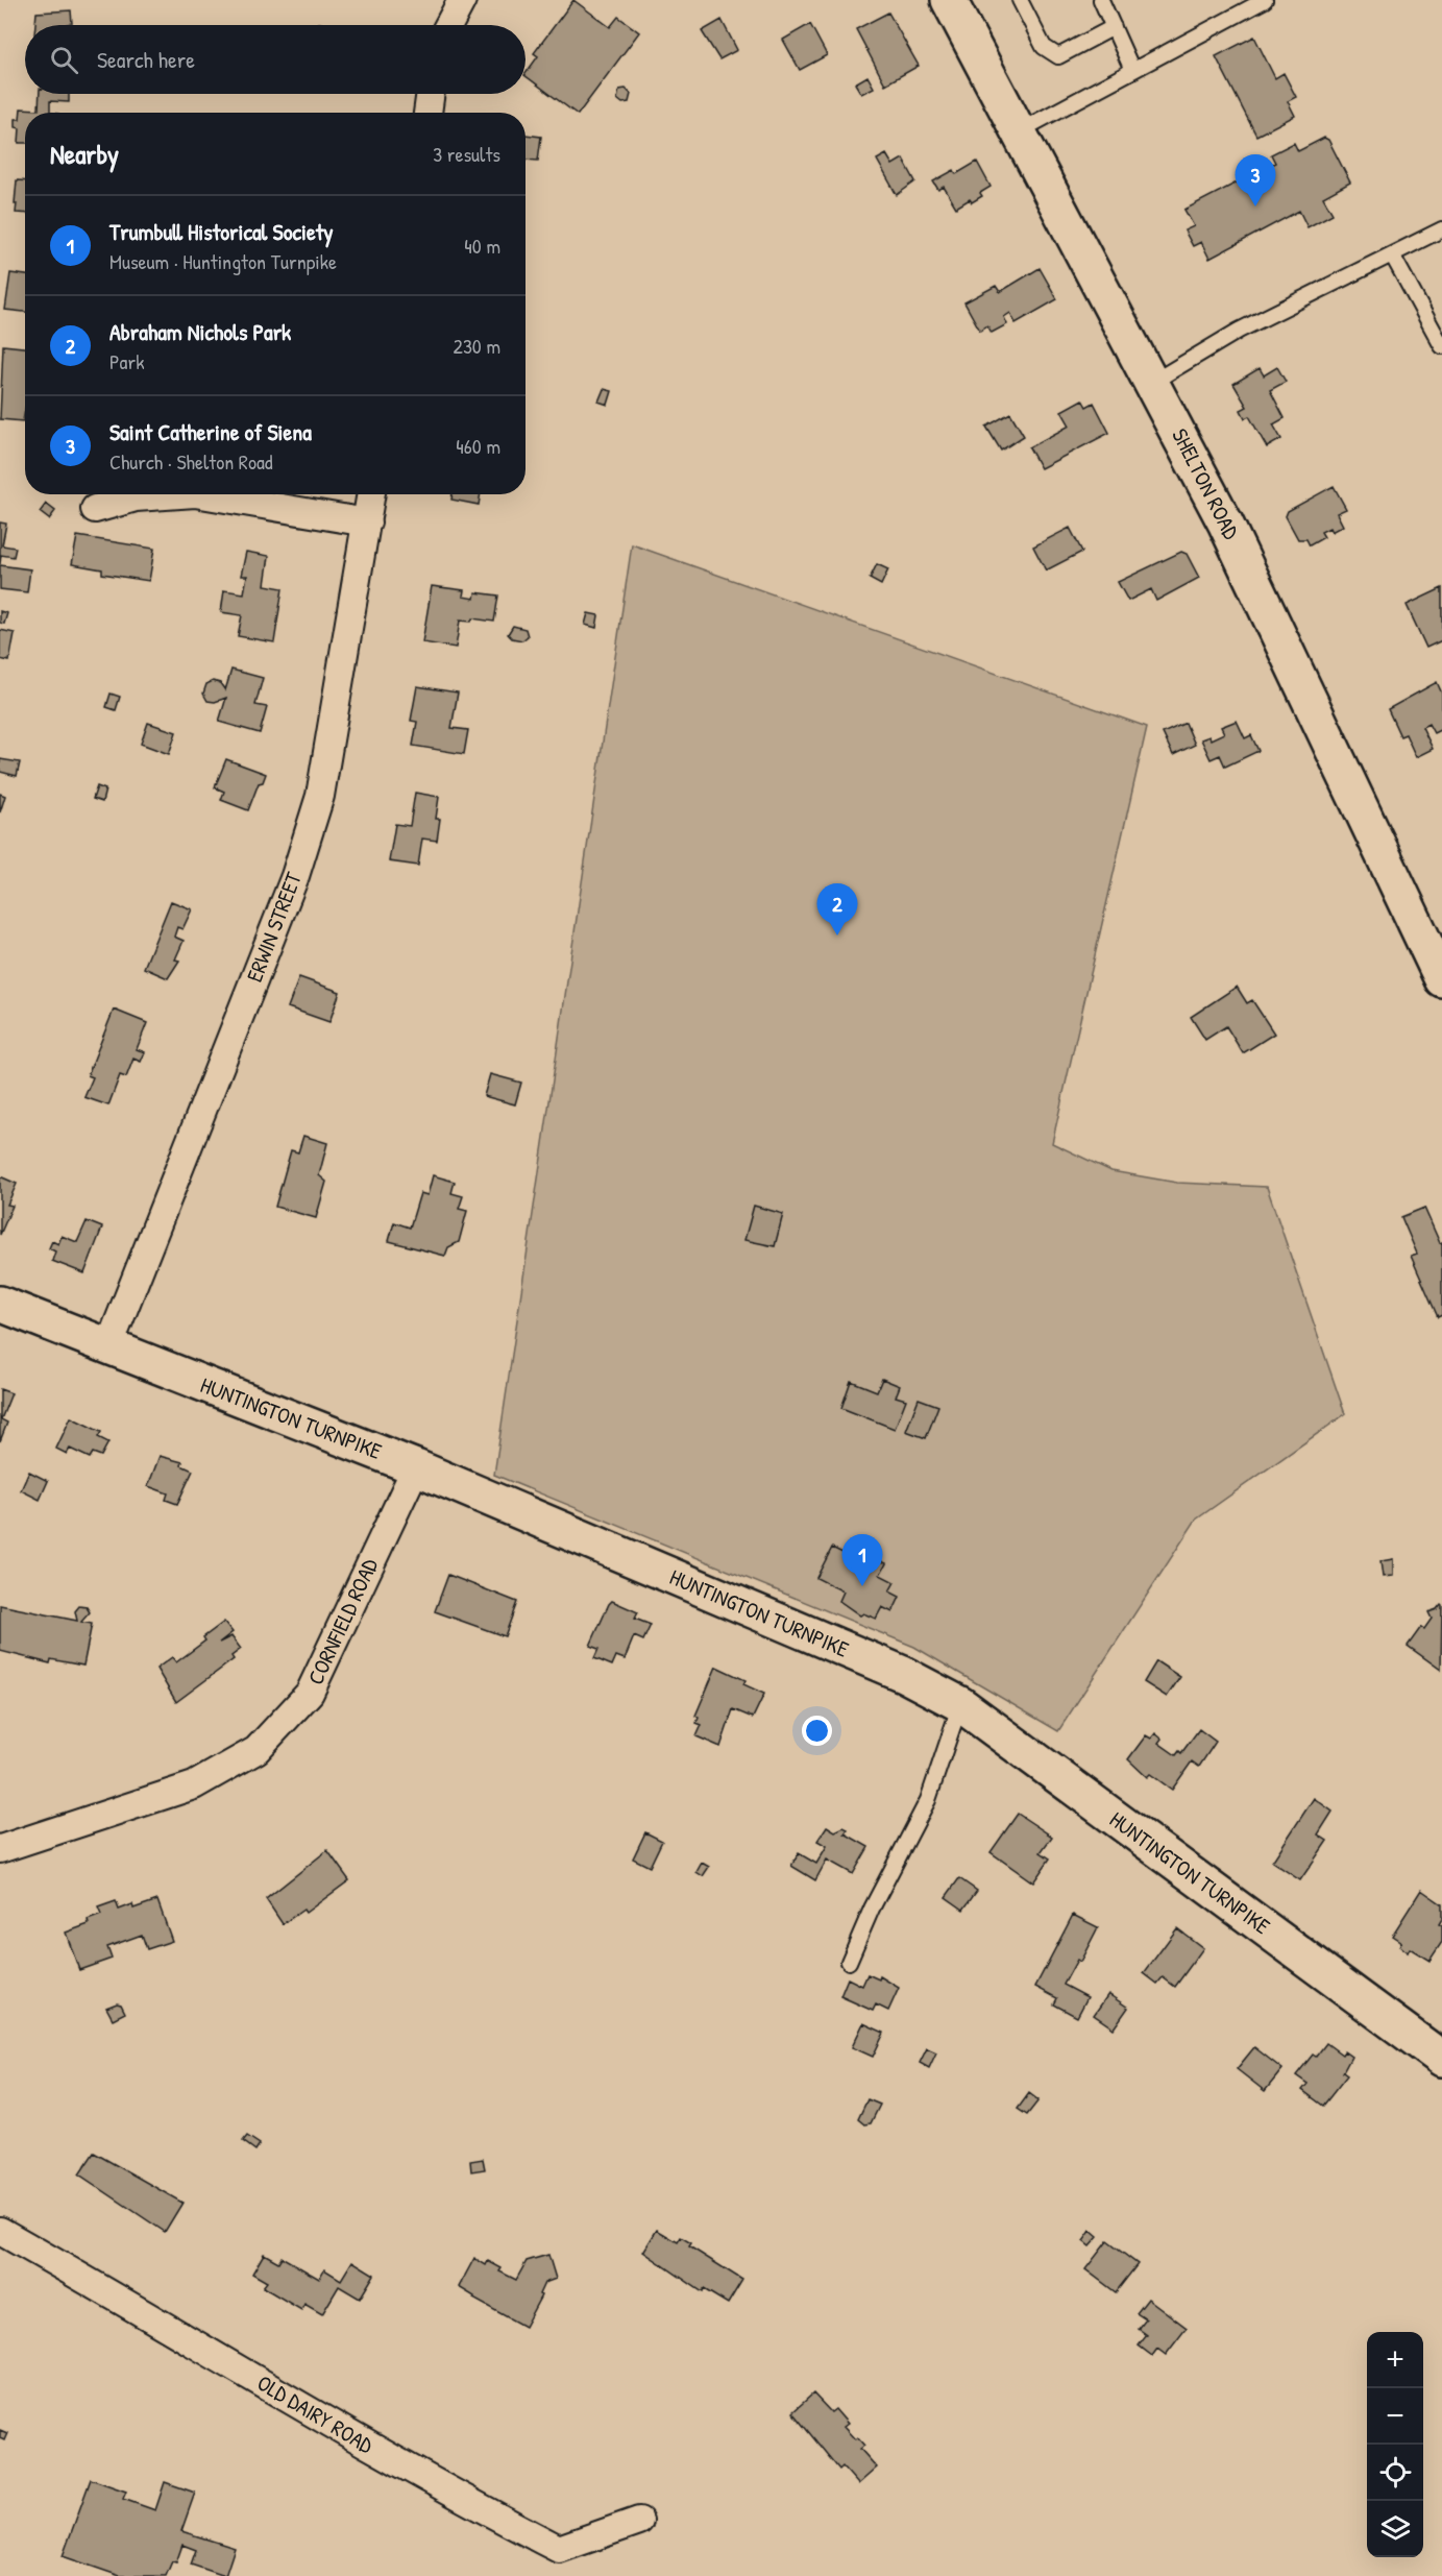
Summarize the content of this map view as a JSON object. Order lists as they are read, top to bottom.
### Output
{
  "streets": {
    "main road": ["SHELTON ROAD", "HUNTINGTON TURNPIKE"],
    "street": ["ERWIN STREET", "CORNFIELD ROAD", "OLD DAIRY ROAD"]
  },
  "crossings": [
    ["ERWIN STREET", "HUNTINGTON TURNPIKE"],
    ["HUNTINGTON TURNPIKE", "CORNFIELD ROAD"]
  ],
  "page": {
    "search": "Search here",
    "heading": ["Nearby", "3 results"],
    "pins": ["3", "2", "1"],
    "list": [
      {
        "mark": "1",
        "name": "Trumbull Historical Society",
        "note": "Museum · Huntington Turnpike",
        "value": "40 m"
      },
      {
        "mark": "2",
        "name": "Abraham Nichols Park",
        "note": "Park",
        "value": "230 m"
      },
      {
        "mark": "3",
        "name": "Saint Catherine of Siena",
        "note": "Church · Shelton Road",
        "value": "460 m"
      }
    ],
    "map_buttons": ["+", "−"]
  }
}
